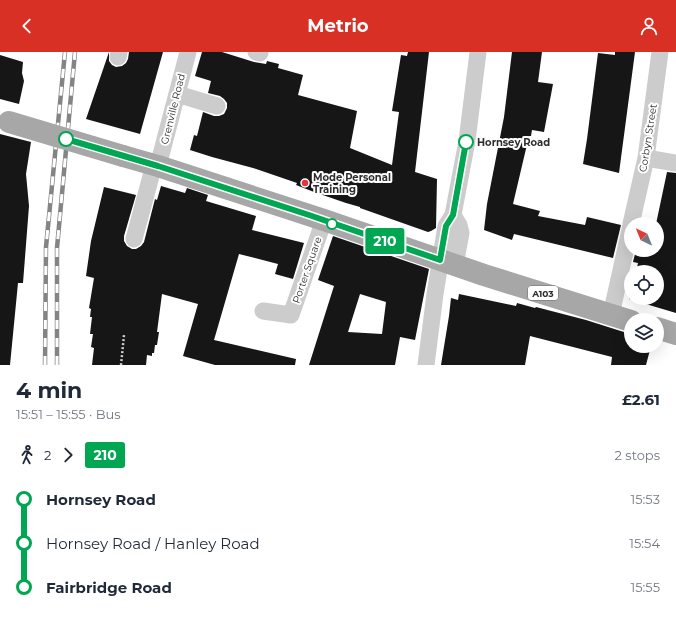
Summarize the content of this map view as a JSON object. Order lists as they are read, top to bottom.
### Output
{
  "streets": {
    "main road": ["A103"],
    "street": ["Grenville Road", "Corbyn Street", "Porter Square"]
  },
  "crossings": [
    ["Grenville Road", "A103"],
    ["Corbyn Street", "A103"],
    ["Porter Square", "A103"]
  ],
  "places": ["Hornsey Road", "Mode Personal Training"],
  "lines": ["bus line 210"],
  "north": "top left",
  "page": {
    "header": "Metrio",
    "on_map": "210",
    "heading": ["4 min", "15:51 – 15:55 · Bus", "£2.61"],
    "legs": ["2", "210", "2 stops"],
    "list": [
      {
        "name": "Hornsey Road",
        "value": "15:53"
      },
      {
        "name": "Hornsey Road / Hanley Road",
        "value": "15:54"
      },
      {
        "name": "Fairbridge Road",
        "value": "15:55"
      }
    ]
  }
}
